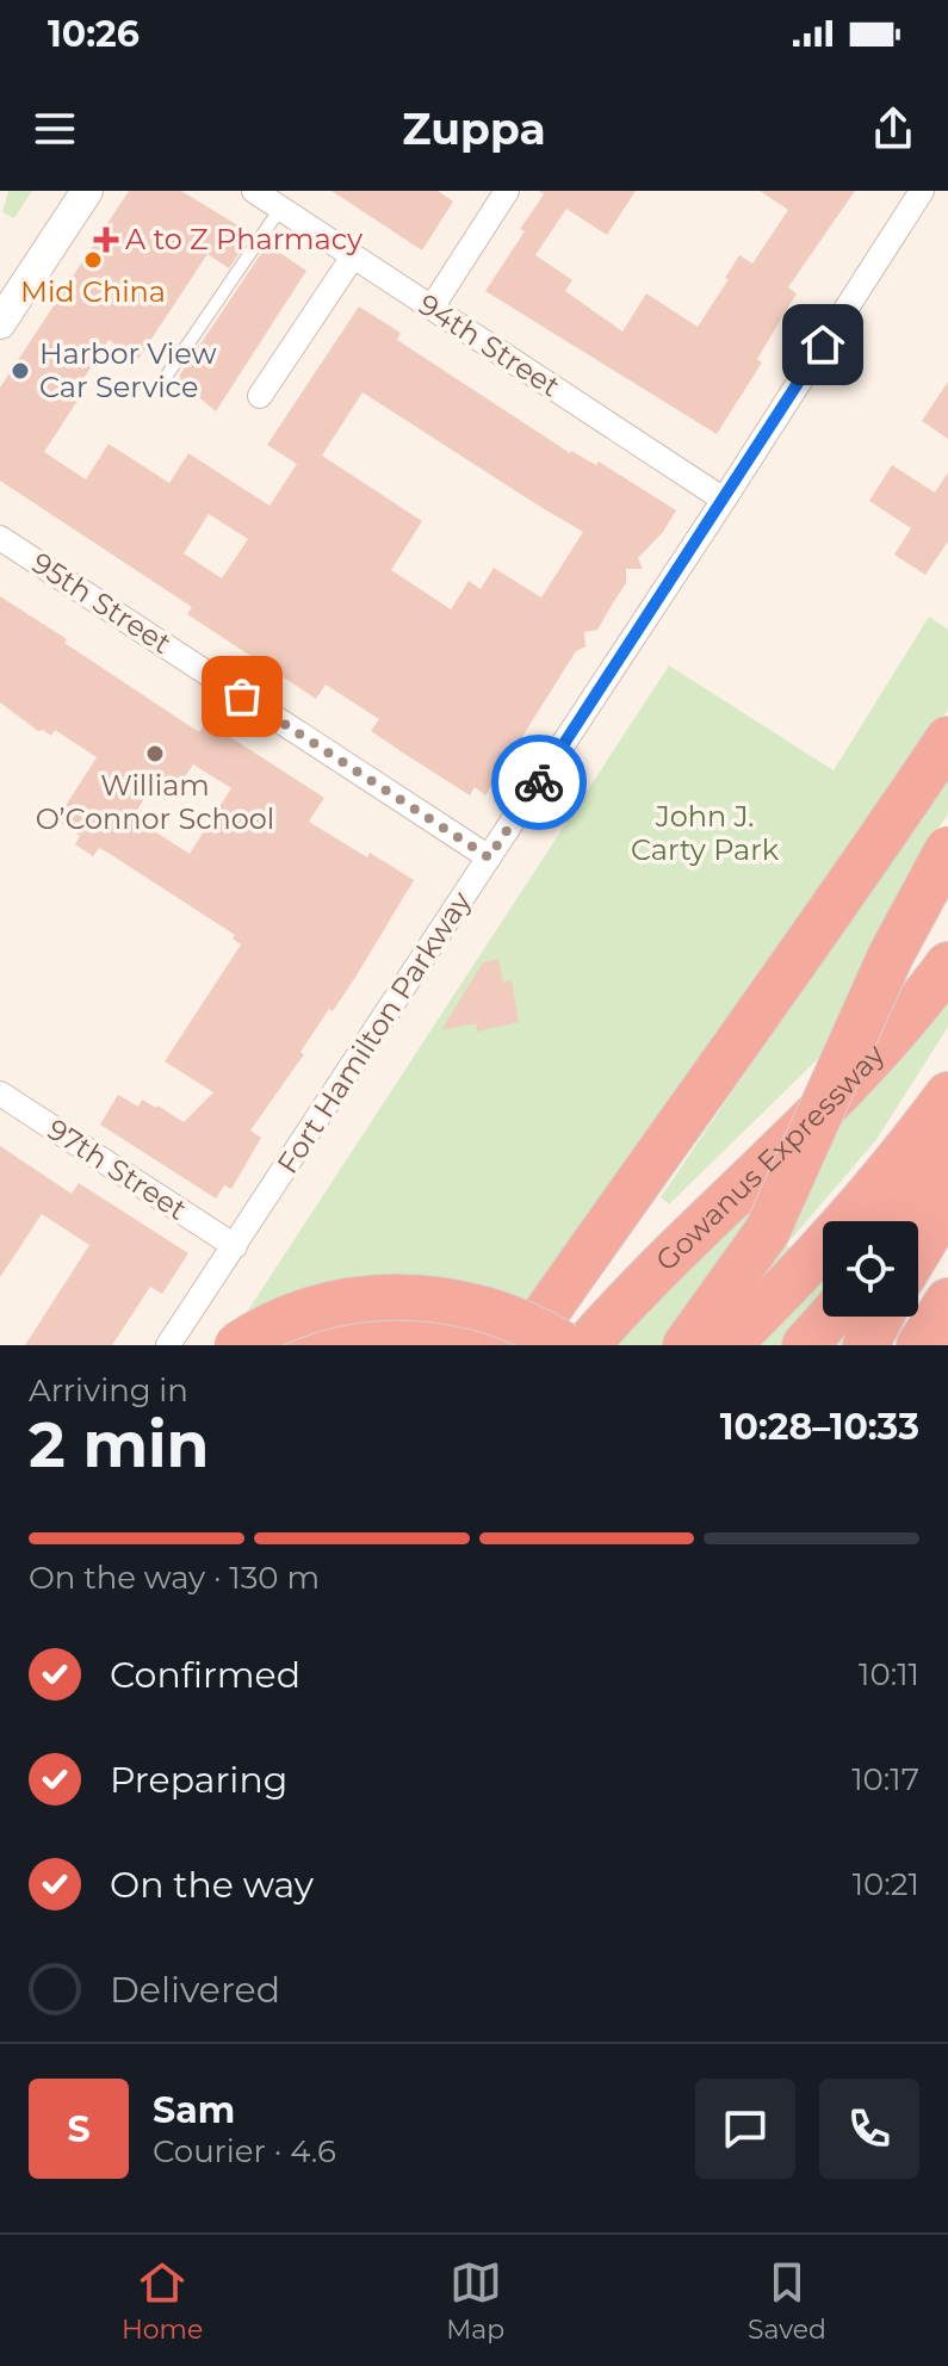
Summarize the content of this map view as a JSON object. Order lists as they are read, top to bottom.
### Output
{
  "streets": {
    "highway": ["Gowanus Expressway"],
    "street": [
      "94th Street",
      "95th Street",
      "Fort Hamilton Parkway",
      "97th Street"
    ]
  },
  "crossings": [
    ["94th Street", "Fort Hamilton Parkway"],
    ["95th Street", "Fort Hamilton Parkway"],
    ["Fort Hamilton Parkway", "97th Street"]
  ],
  "parks": ["John J. Carty Park"],
  "places": {
    "health": ["A to Z Pharmacy"],
    "other": ["Mid China", "Harbor View Car Service", "William O’Connor School"]
  },
  "page": {
    "status": "10:26",
    "header": "Zuppa",
    "heading": ["2 min", "Arriving in", "10:28–10:33"],
    "panel": ["Sam", "Courier · 4.6"],
    "bar": "On the way · 130 m",
    "list": [
      ["Confirmed", "10:11"],
      ["Preparing", "10:17"],
      ["On the way", "10:21"],
      "Delivered"
    ],
    "round": "S",
    "tabs": ["Home", "Map", "Saved"]
  }
}
